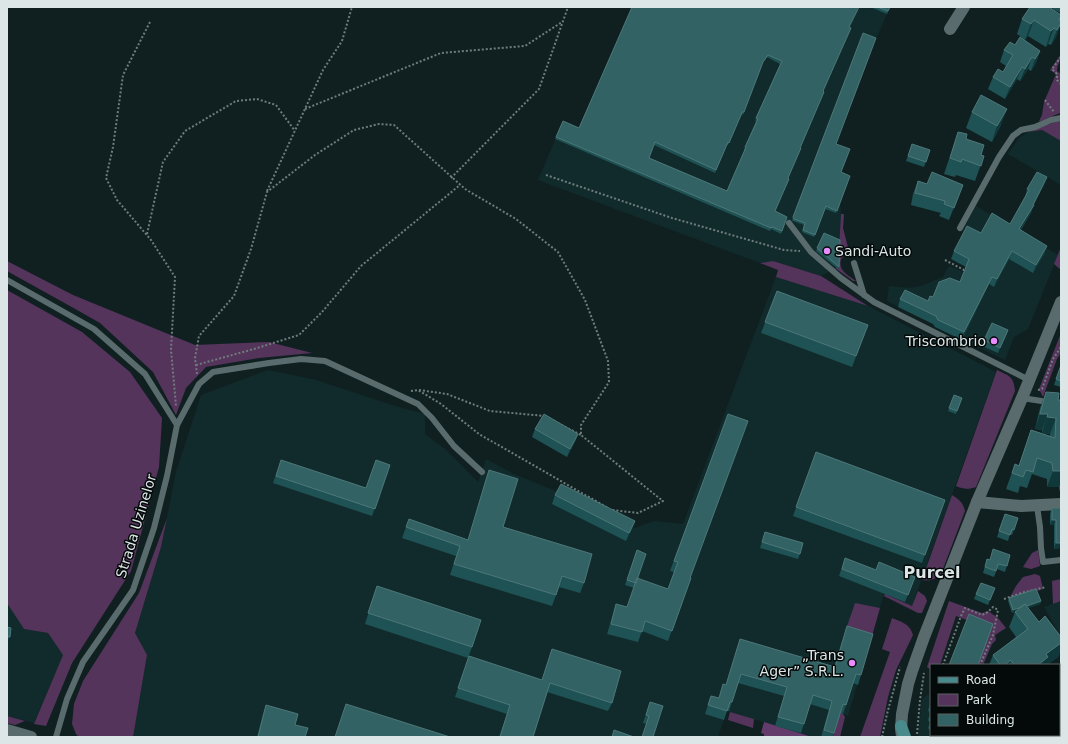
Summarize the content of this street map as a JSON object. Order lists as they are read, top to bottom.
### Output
{
  "streets": {
    "lane": ["Strada Uzinelor"]
  },
  "districts": ["Purcel"],
  "places": ["Sandi-Auto", "Triscombrio", "„Trans Ager” S.R.L."],
  "legend": ["Road", "Park", "Building"]
}
